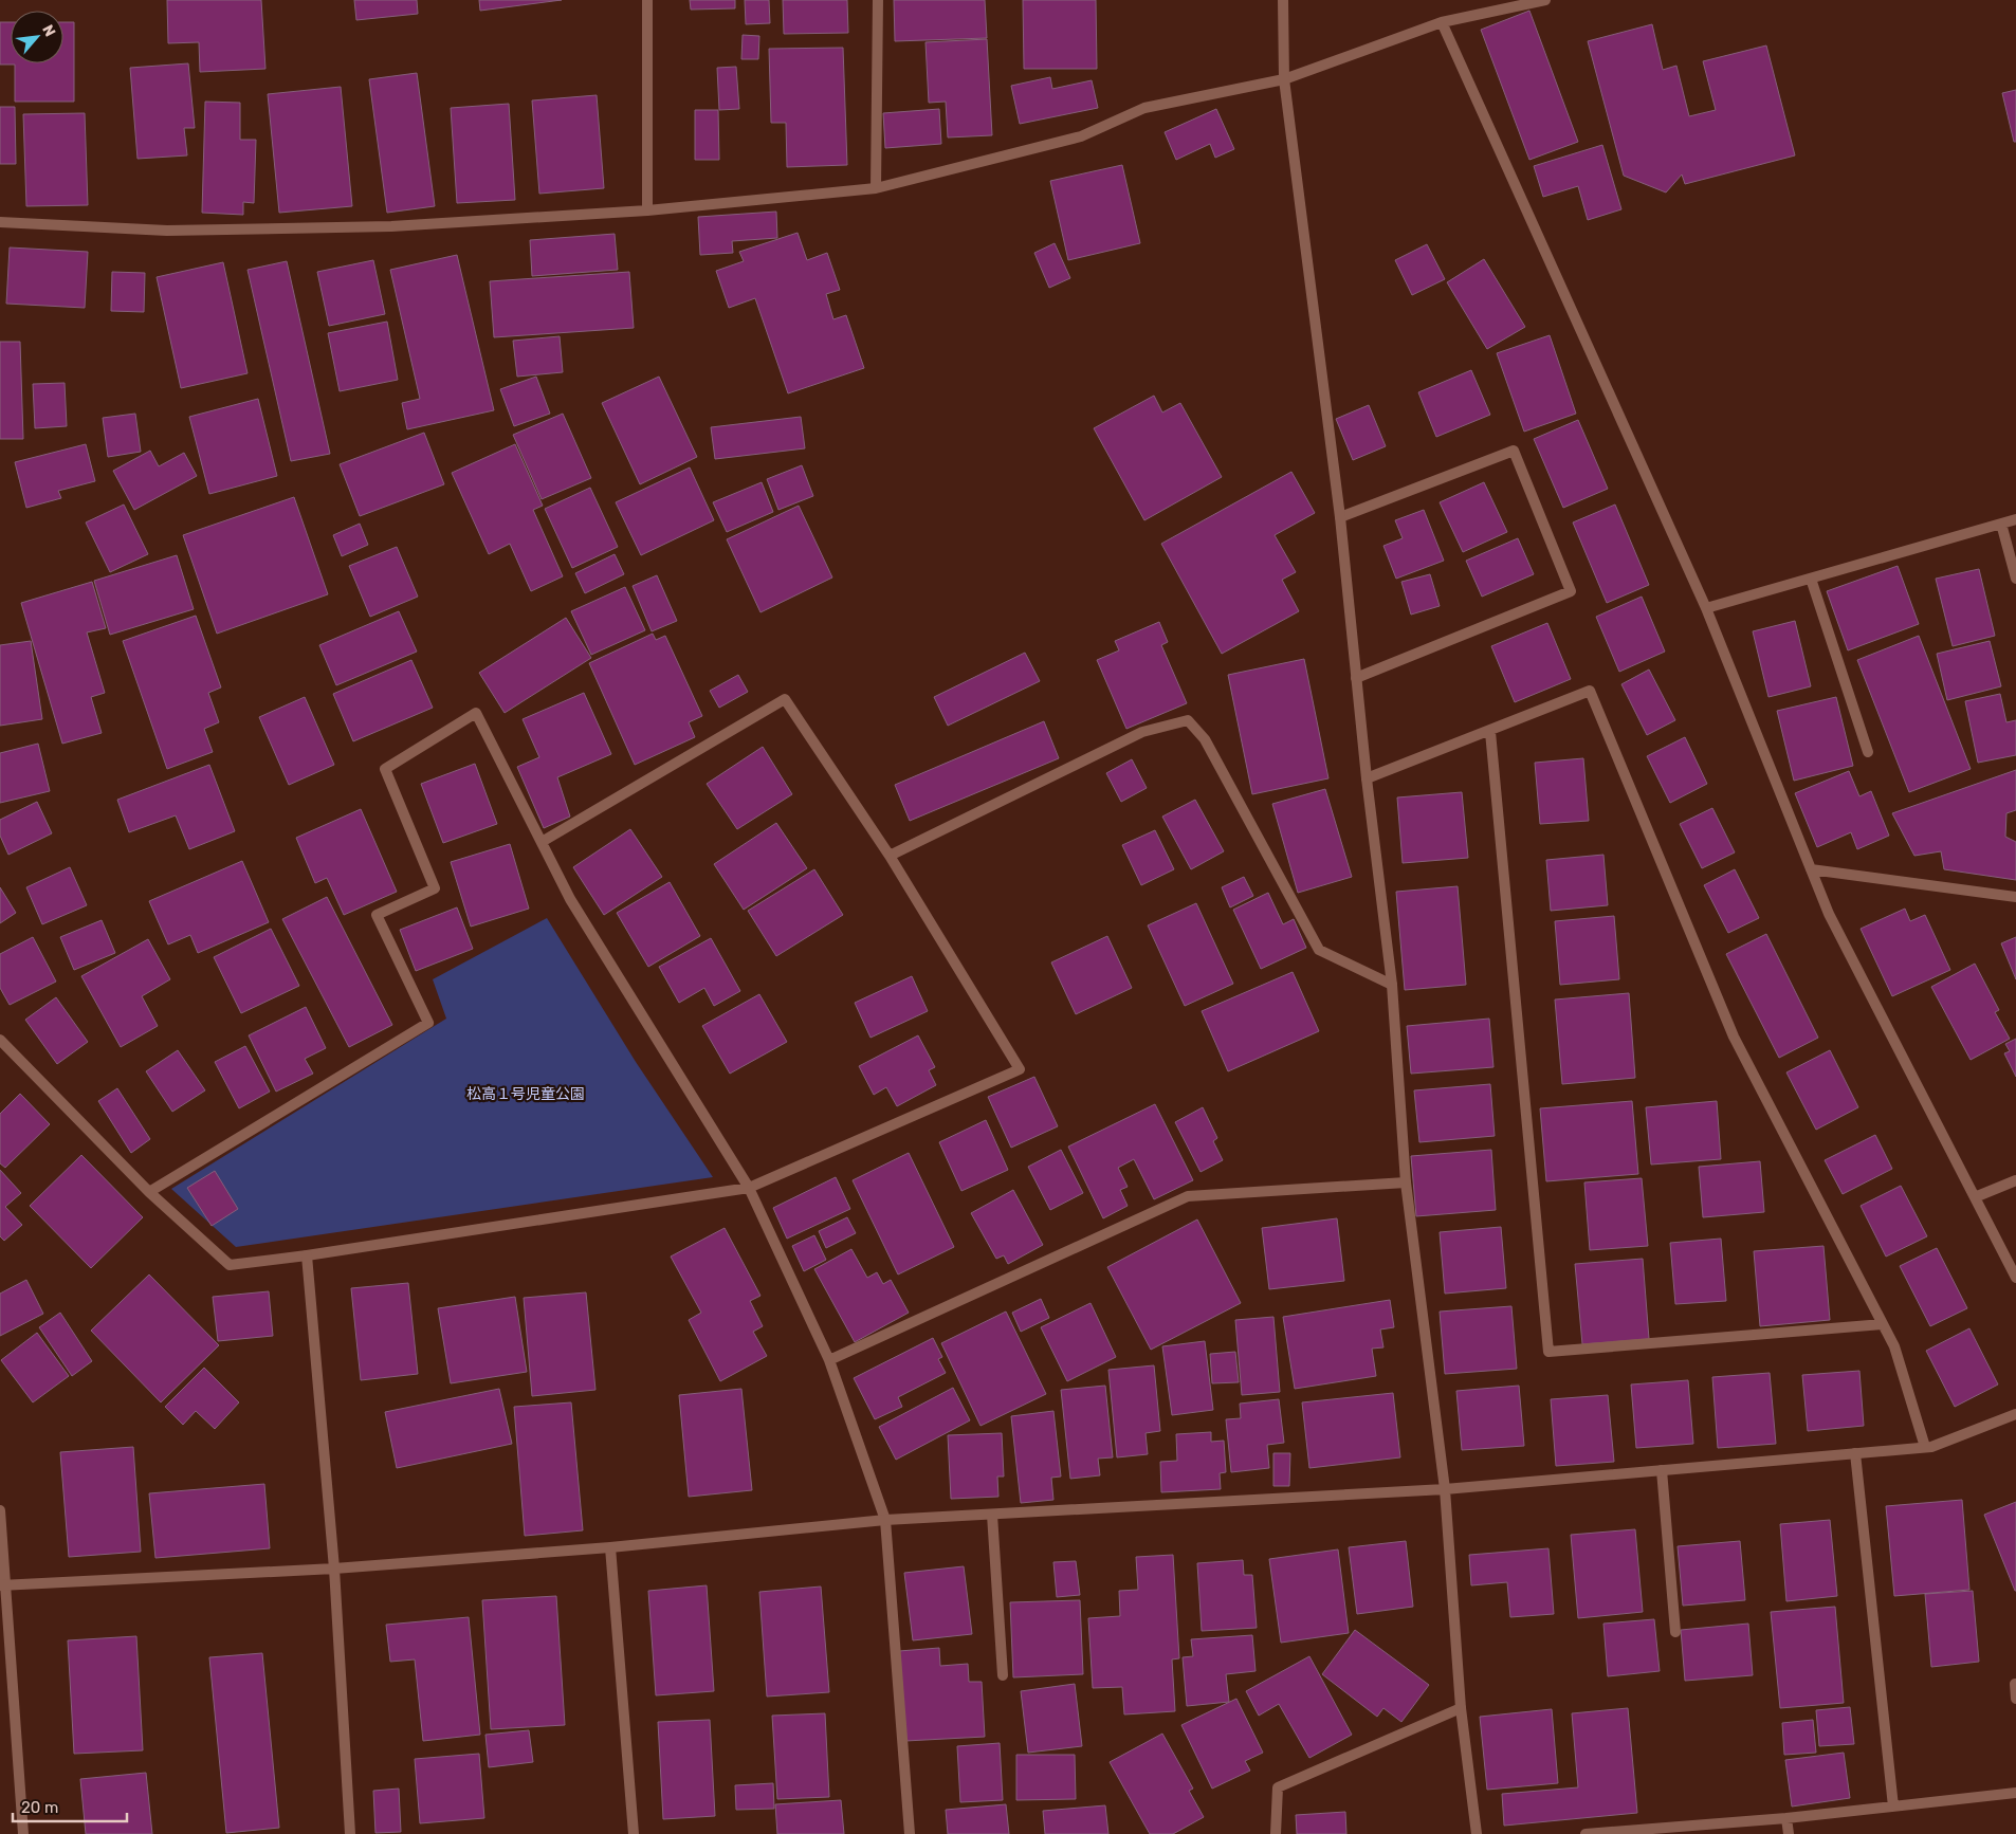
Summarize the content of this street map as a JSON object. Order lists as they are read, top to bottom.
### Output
{
  "parks": ["松高１号児童公園"],
  "scale_bar": "20 m",
  "north": "top right"
}
